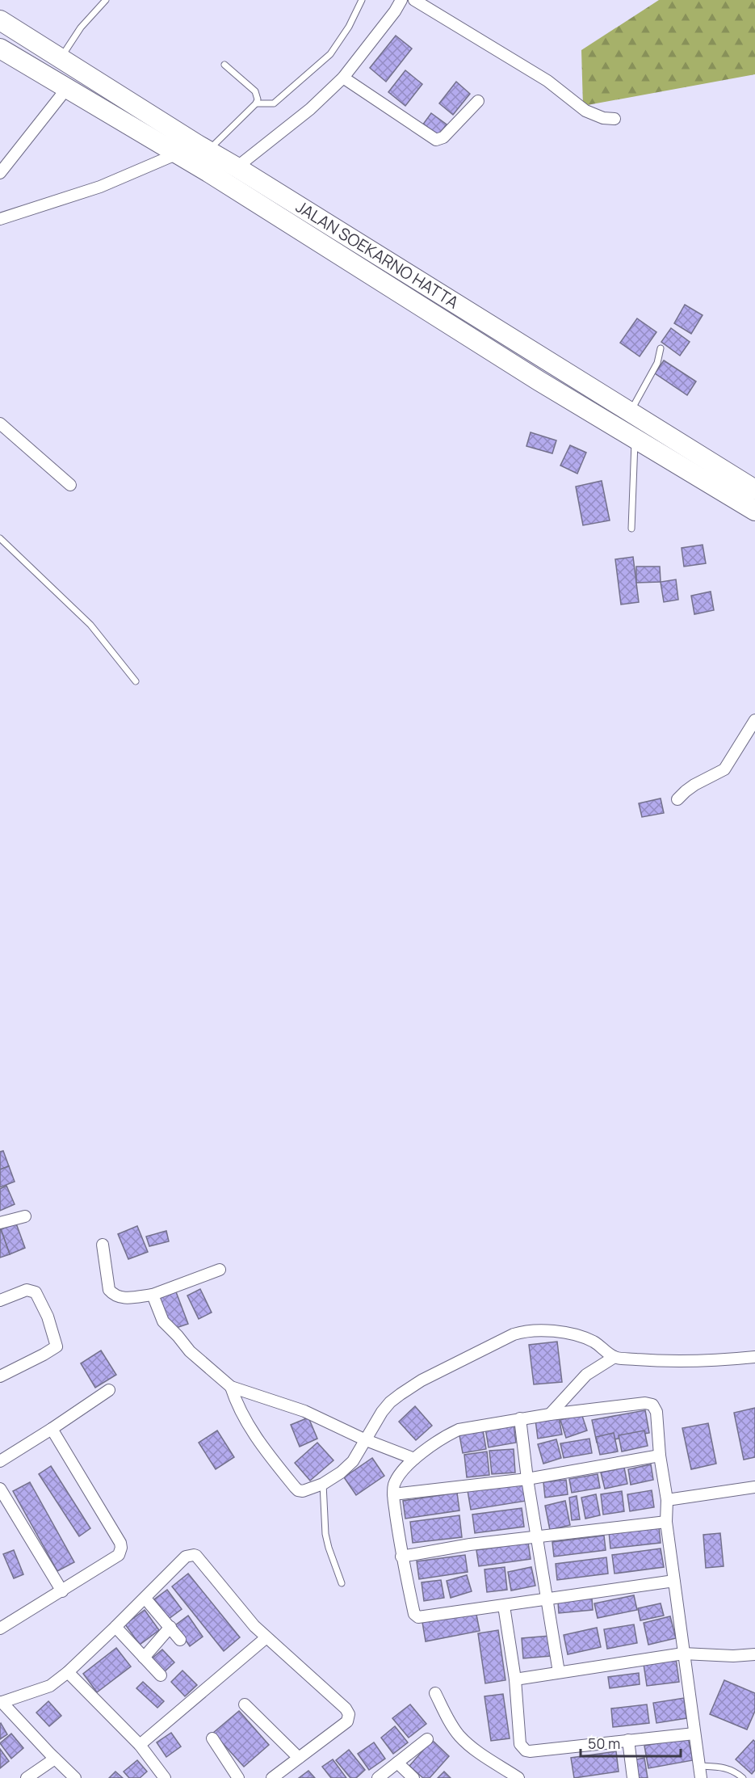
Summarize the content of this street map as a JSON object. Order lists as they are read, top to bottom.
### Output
{
  "streets": {
    "highway": ["JALAN SOEKARNO HATTA"]
  },
  "scale_bar": "50 m"
}
